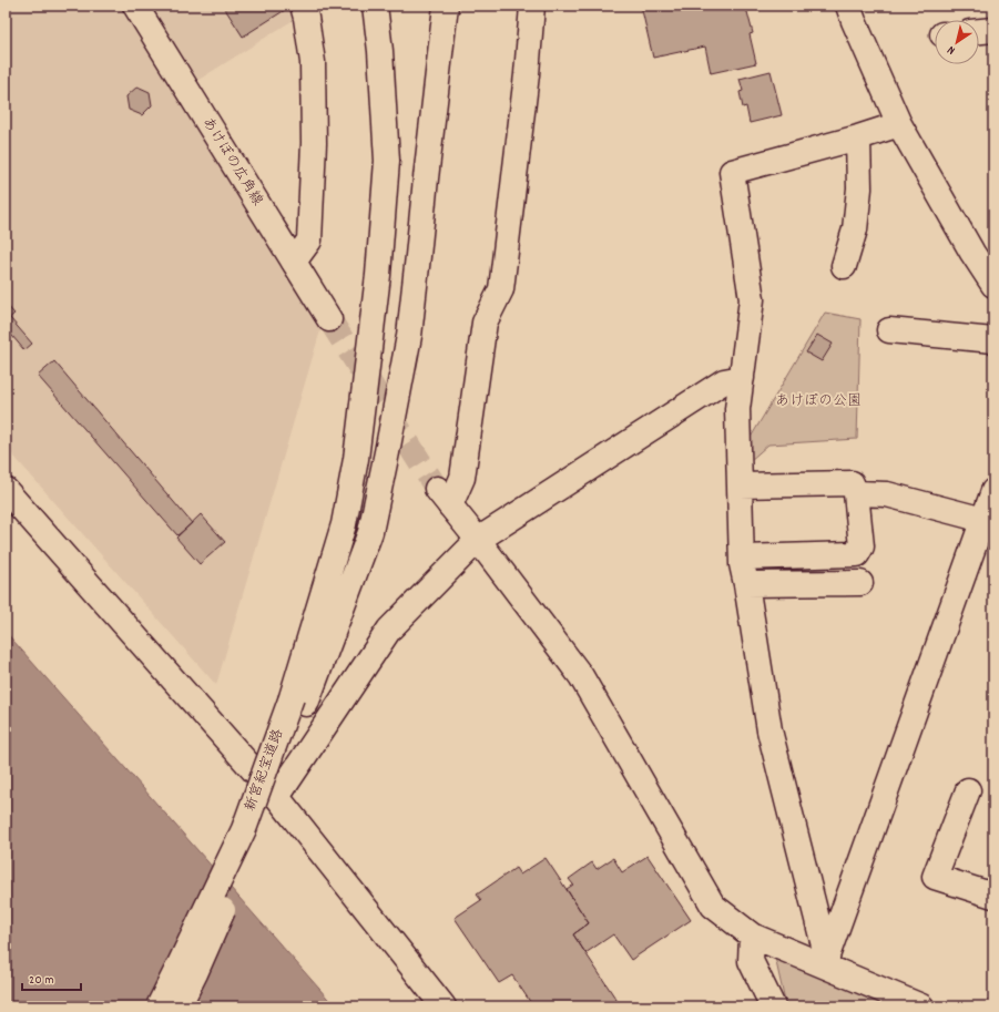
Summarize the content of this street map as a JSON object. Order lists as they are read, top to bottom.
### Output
{
  "streets": {
    "main road": ["あけぼの広角線", "新宮紀宝道路"]
  },
  "parks": ["あけぼの公園"],
  "scale_bar": "20 m",
  "north": "bottom left"
}
